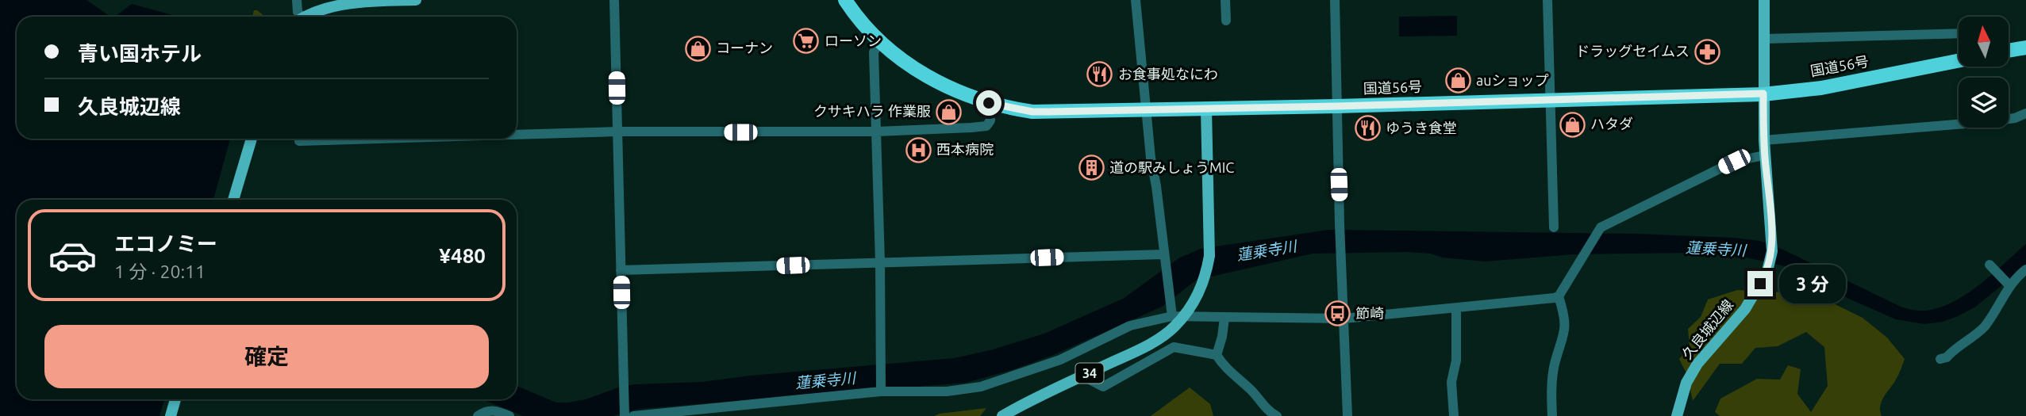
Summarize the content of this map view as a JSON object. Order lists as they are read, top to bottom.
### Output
{
  "streets": {
    "highway": ["国道56号"],
    "main road": ["久良城辺線", "34"]
  },
  "crossings": [
    ["国道56号", "久良城辺線"],
    ["国道56号", "34"]
  ],
  "water": ["蓮乗寺川"],
  "places": {
    "supermarket": ["ローソン"],
    "shop": [
      "コーナン",
      "auショップ",
      "クサキハラ 作業服",
      "ハタダ"
    ],
    "pharmacy": ["ドラッグセイムス"],
    "restaurant": ["お食事処なにわ", "ゆうき食堂"],
    "hospital": ["西本病院"],
    "building": ["道の駅みしょうMIC"],
    "bus stop": ["節崎"]
  },
  "north": "top",
  "page": {
    "banner": ["青い国ホテル", "久良城辺線"],
    "list": [
      {
        "name": "エコノミー",
        "note": "1 分 · 20:11",
        "value": "¥480"
      }
    ],
    "bubble": "3 分",
    "buttons": "確定"
  }
}
